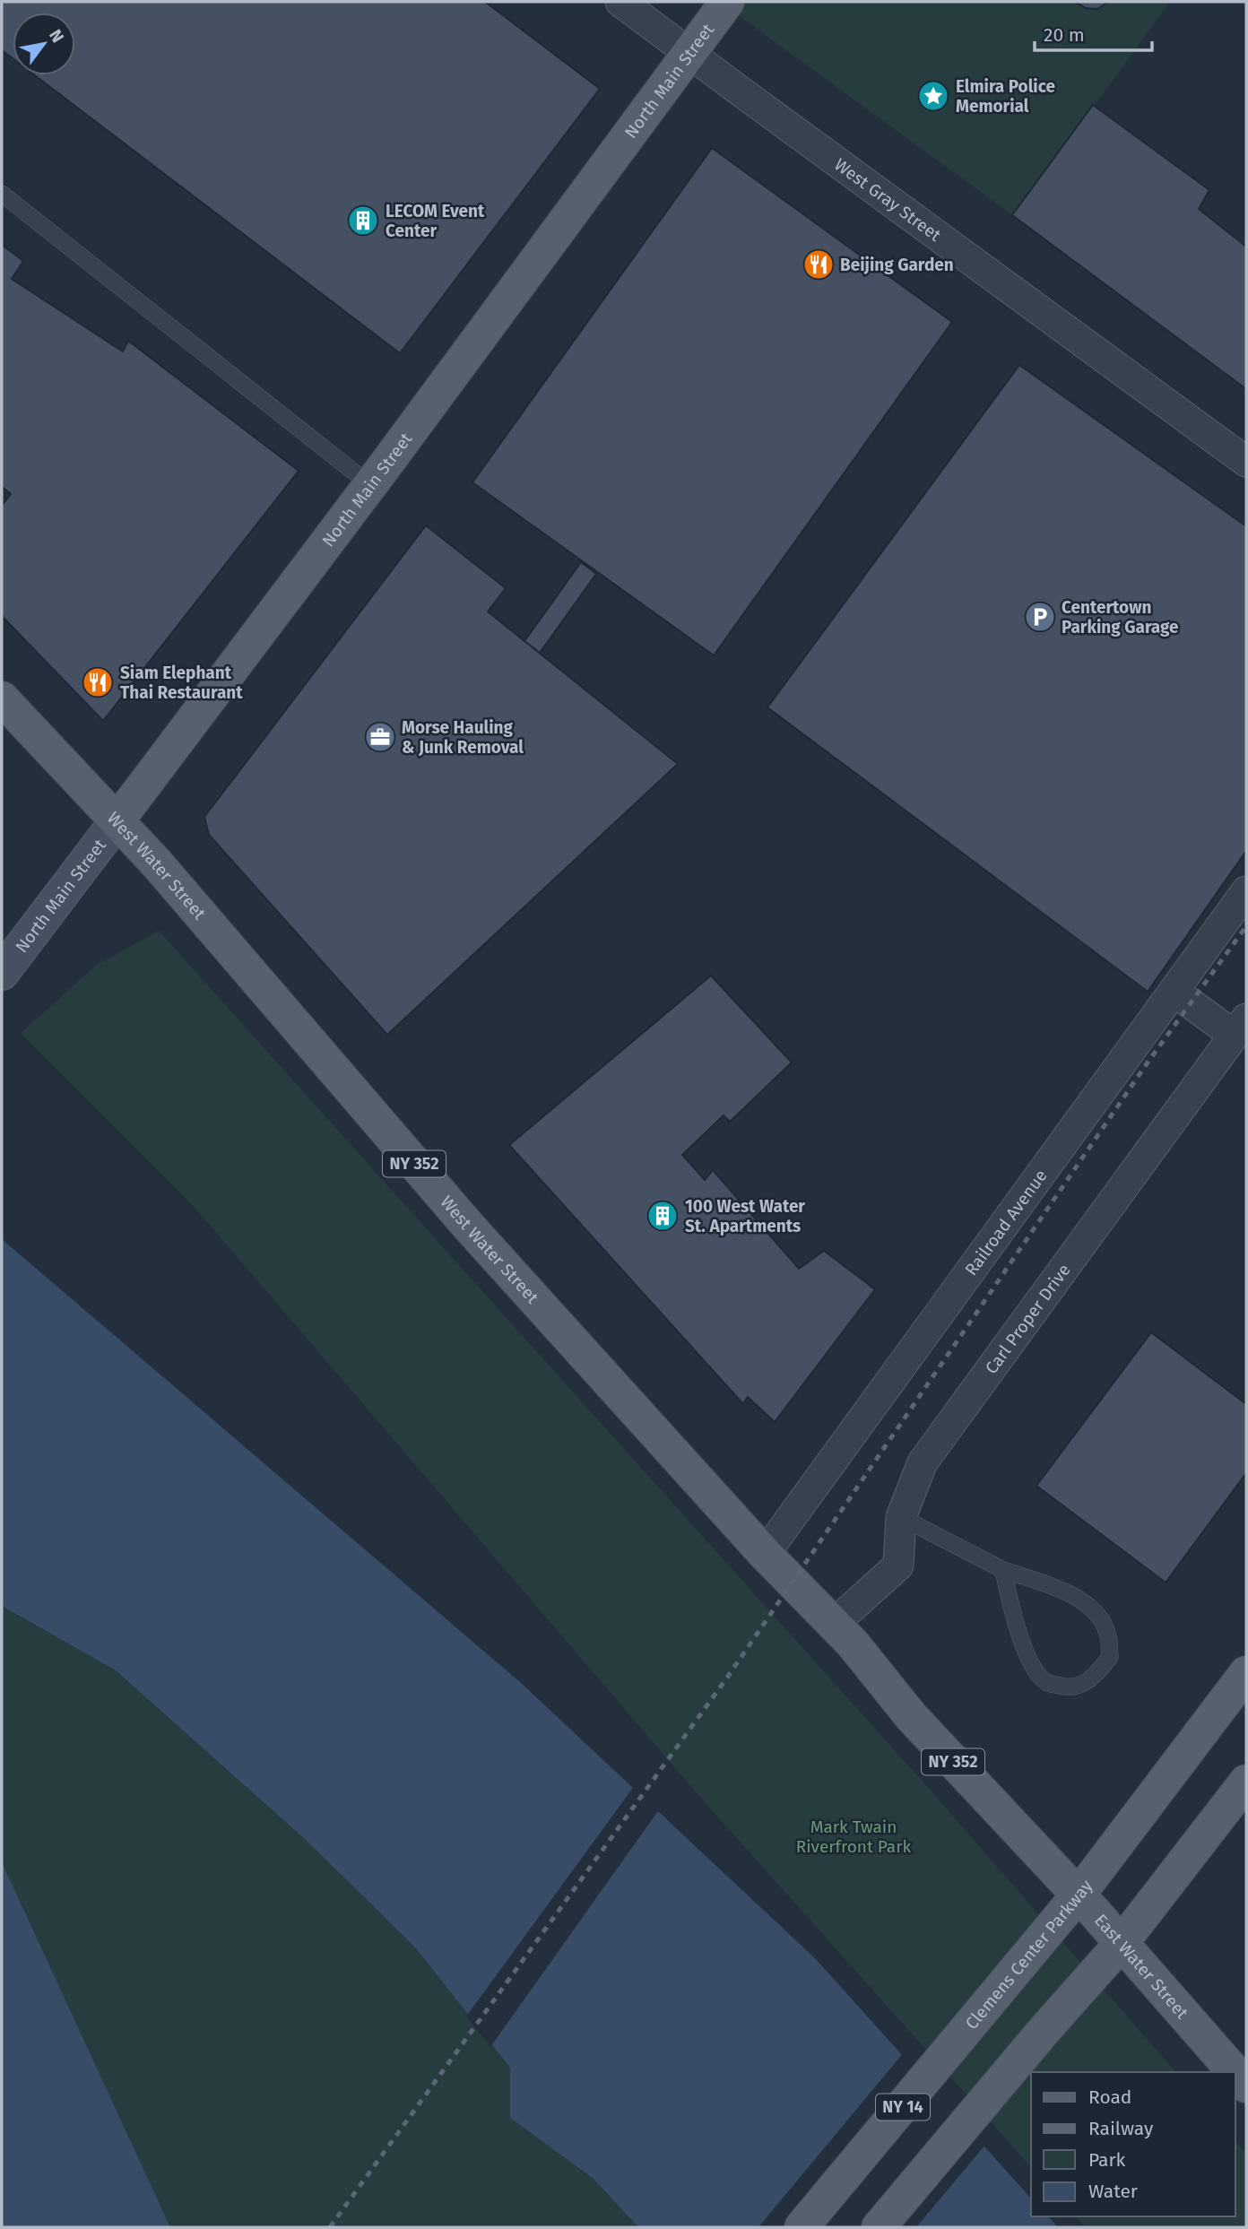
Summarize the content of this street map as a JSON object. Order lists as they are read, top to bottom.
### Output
{
  "streets": {
    "main road": [
      "North Main Street",
      "West Water Street",
      "NY 352",
      "Clemens Center Parkway",
      "East Water Street",
      "NY 14"
    ],
    "street": ["West Gray Street", "Railroad Avenue", "Carl Proper Drive"]
  },
  "crossings": [
    ["North Main Street", "West Gray Street"],
    ["North Main Street", "West Water Street"],
    ["West Water Street", "Railroad Avenue"],
    ["West Water Street", "Carl Proper Drive"],
    ["West Water Street", "East Water Street"],
    ["Carl Proper Drive", "East Water Street"],
    ["Clemens Center Parkway", "East Water Street"]
  ],
  "parks": ["Mark Twain Riverfront Park"],
  "places": {
    "place": ["Elmira Police Memorial"],
    "building": ["LECOM Event Center", "100 West Water St. Apartments"],
    "restaurant": ["Beijing Garden", "Siam Elephant Thai Restaurant"],
    "parking": ["Centertown Parking Garage"],
    "office": ["Morse Hauling & Junk Removal"]
  },
  "legend": [
    "Road",
    "Railway",
    "Park",
    "Water"
  ],
  "scale_bar": "20 m",
  "north": "top right"
}
